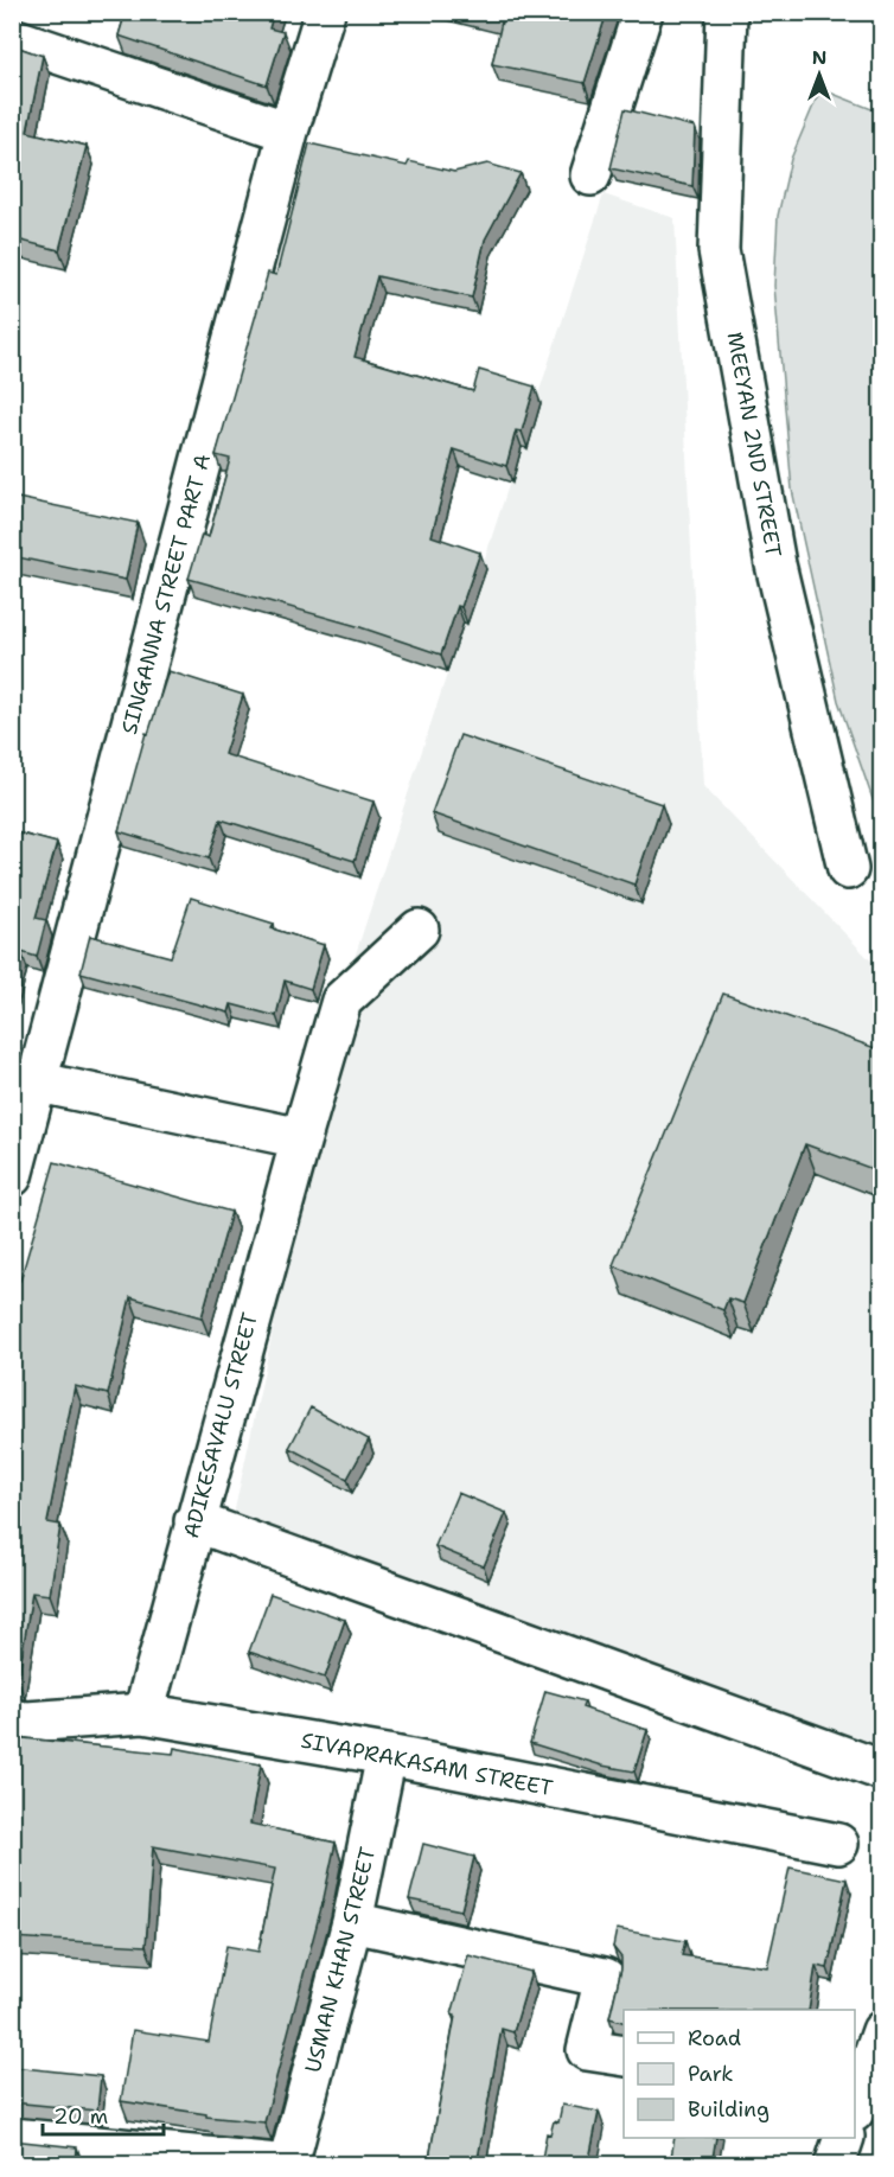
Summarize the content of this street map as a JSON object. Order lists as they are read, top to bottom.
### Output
{
  "streets": {
    "street": [
      "MEEYAN 2ND STREET",
      "SINGANNA STREET PART A",
      "ADIKESAVALU STREET",
      "SIVAPRAKASAM STREET",
      "USMAN KHAN STREET"
    ]
  },
  "crossings": [
    ["ADIKESAVALU STREET", "SIVAPRAKASAM STREET"],
    ["SIVAPRAKASAM STREET", "USMAN KHAN STREET"]
  ],
  "legend": ["Road", "Park", "Building"],
  "scale_bar": "20 m",
  "north": "top"
}
